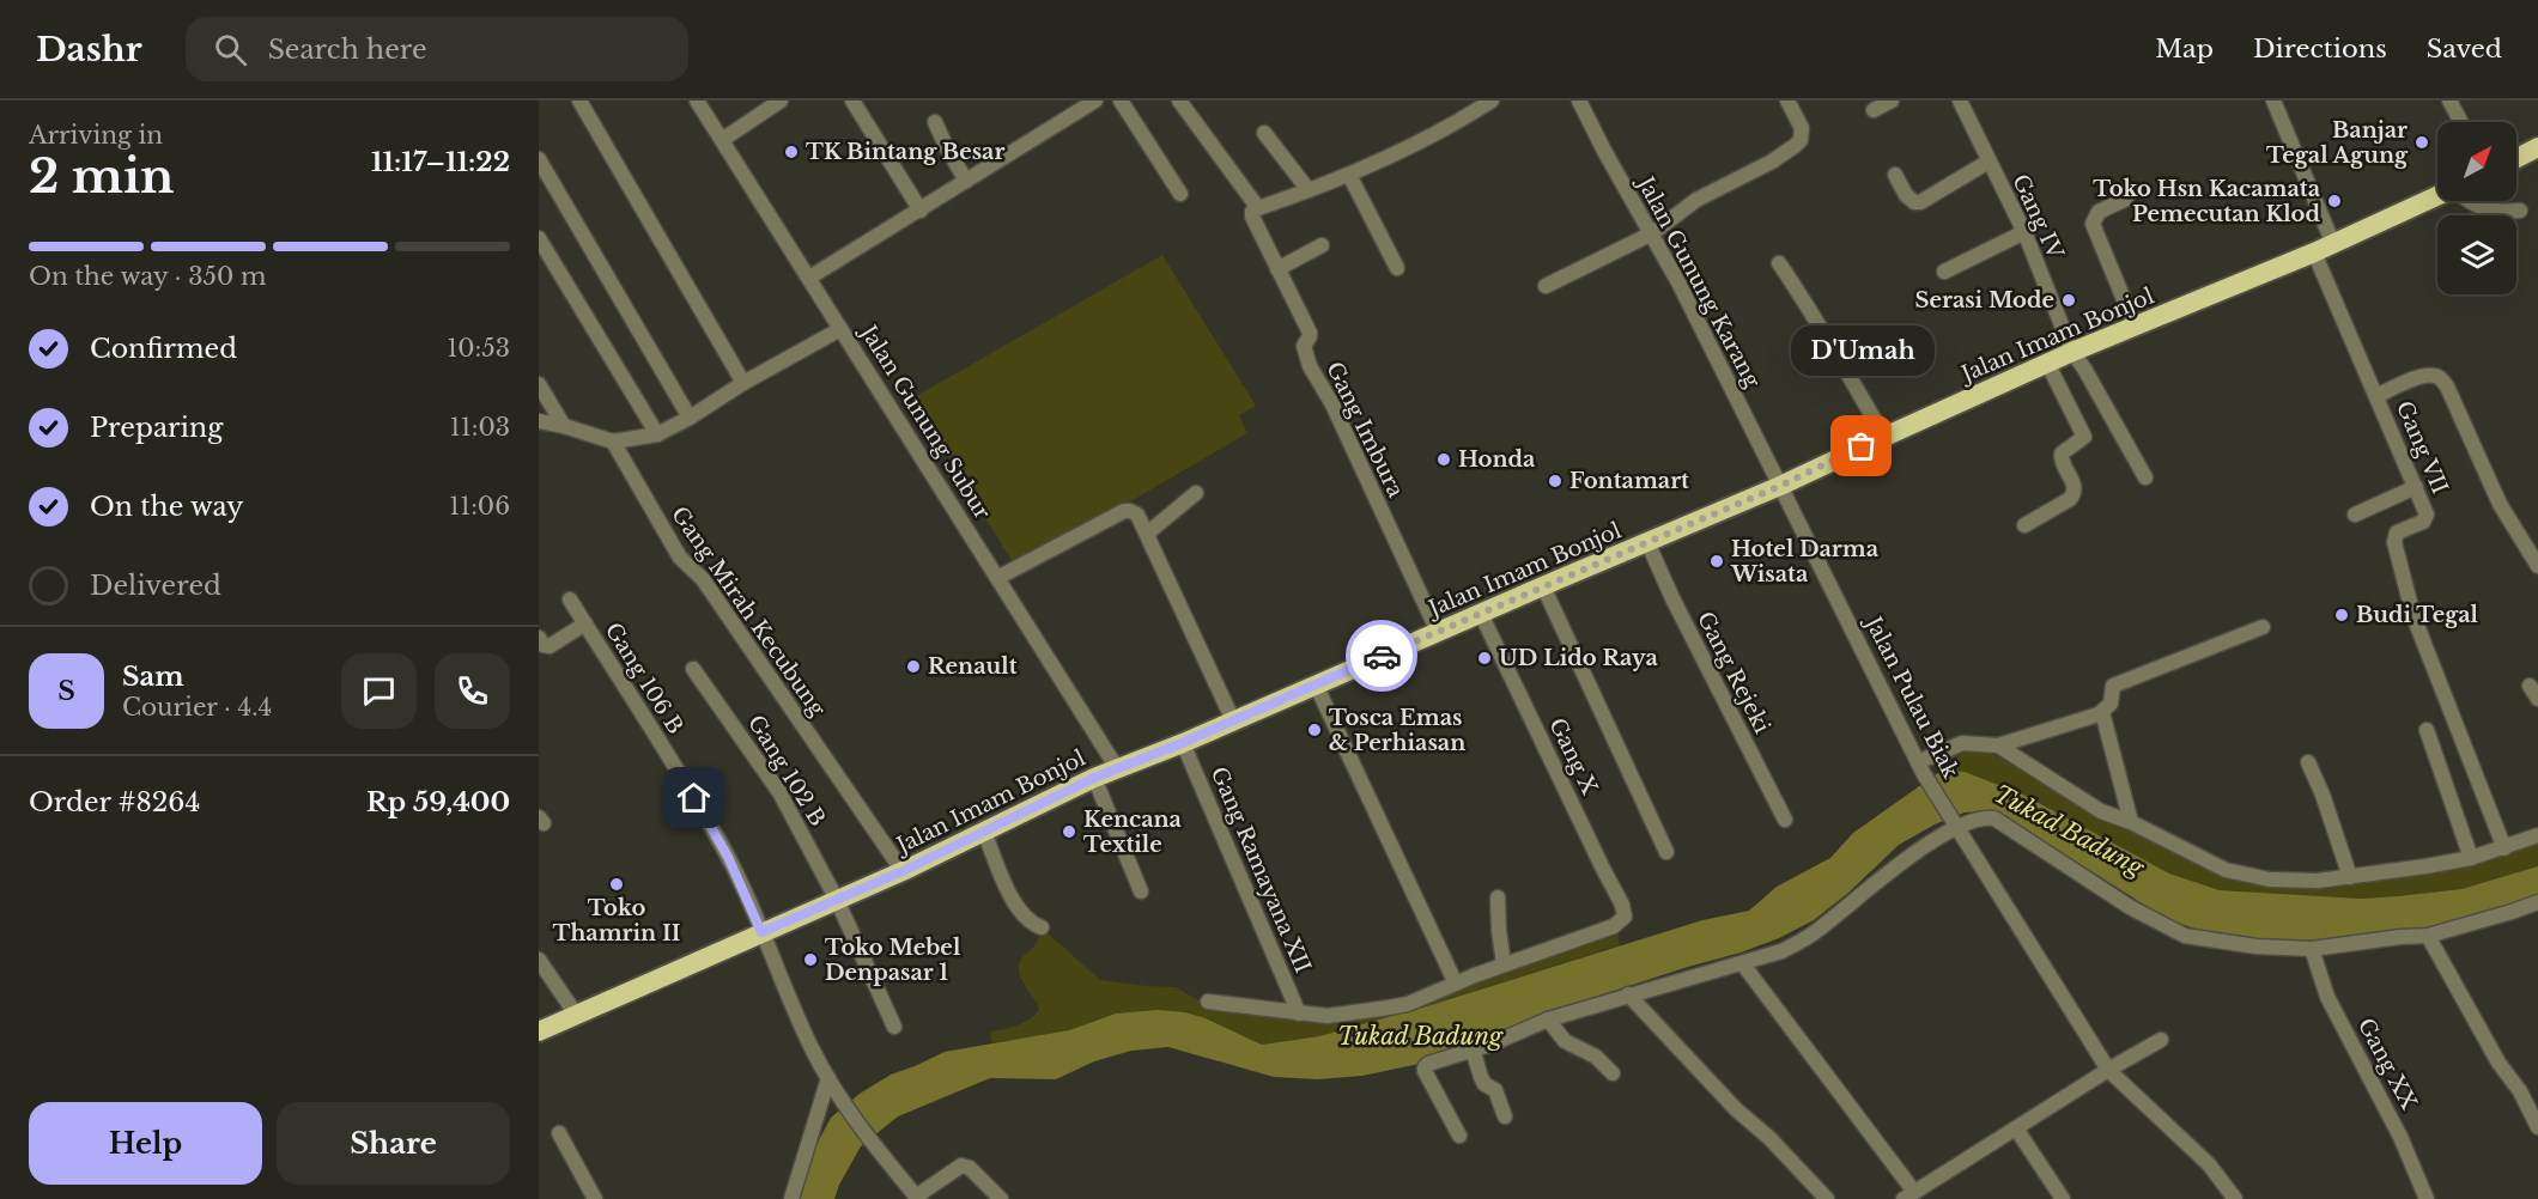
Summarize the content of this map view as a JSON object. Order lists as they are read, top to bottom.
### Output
{
  "streets": {
    "highway": ["Jalan Imam Bonjol"],
    "street": [
      "Gang IV",
      "Jalan Gunung Karang",
      "Jalan Gunung Subur",
      "Gang Imbura",
      "Gang VII",
      "Gang Mirah Kecubung",
      "Gang Rejeki",
      "Gang 106 B",
      "Jalan Pulau Biak",
      "Gang X",
      "Gang 102 B",
      "Gang Ramayana XII",
      "Gang XX"
    ]
  },
  "crossings": [
    ["Gang IV", "Jalan Imam Bonjol"],
    ["Jalan Gunung Karang", "Jalan Imam Bonjol"],
    ["Jalan Gunung Karang", "Jalan Pulau Biak"],
    ["Jalan Imam Bonjol", "Jalan Gunung Subur"],
    ["Jalan Imam Bonjol", "Gang Imbura"],
    ["Jalan Imam Bonjol", "Gang VII"],
    ["Jalan Imam Bonjol", "Gang Mirah Kecubung"],
    ["Jalan Imam Bonjol", "Gang Rejeki"],
    ["Jalan Imam Bonjol", "Gang 106 B"],
    ["Jalan Imam Bonjol", "Jalan Pulau Biak"],
    ["Jalan Imam Bonjol", "Gang X"],
    ["Jalan Imam Bonjol", "Gang 102 B"],
    ["Jalan Imam Bonjol", "Gang Ramayana XII"]
  ],
  "water": ["Tukad Badung"],
  "places": [
    "Banjar Tegal Agung",
    "TK Bintang Besar",
    "Toko Hsn Kacamata Pemecutan Klod",
    "Serasi Mode",
    "D'Umah",
    "Honda",
    "Fontamart",
    "Hotel Darma Wisata",
    "Budi Tegal",
    "UD Lido Raya",
    "Renault",
    "Tosca Emas & Perhiasan",
    "Kencana Textile",
    "Toko Thamrin II",
    "Toko Mebel Denpasar 1"
  ],
  "north": "top right",
  "page": {
    "header": "Dashr",
    "search": "Search here",
    "nav": ["Map", "Directions", "Saved"],
    "heading": ["2 min", "Arriving in", "11:17–11:22"],
    "panel": [
      "Sam",
      "Courier · 4.4",
      "Order #8264",
      "Rp 59,400"
    ],
    "bar": "On the way · 350 m",
    "list": [
      ["Confirmed", "10:53"],
      ["Preparing", "11:03"],
      ["On the way", "11:06"],
      "Delivered"
    ],
    "bubble": "D'Umah",
    "round": "S",
    "buttons": ["Help", "Share"]
  }
}
